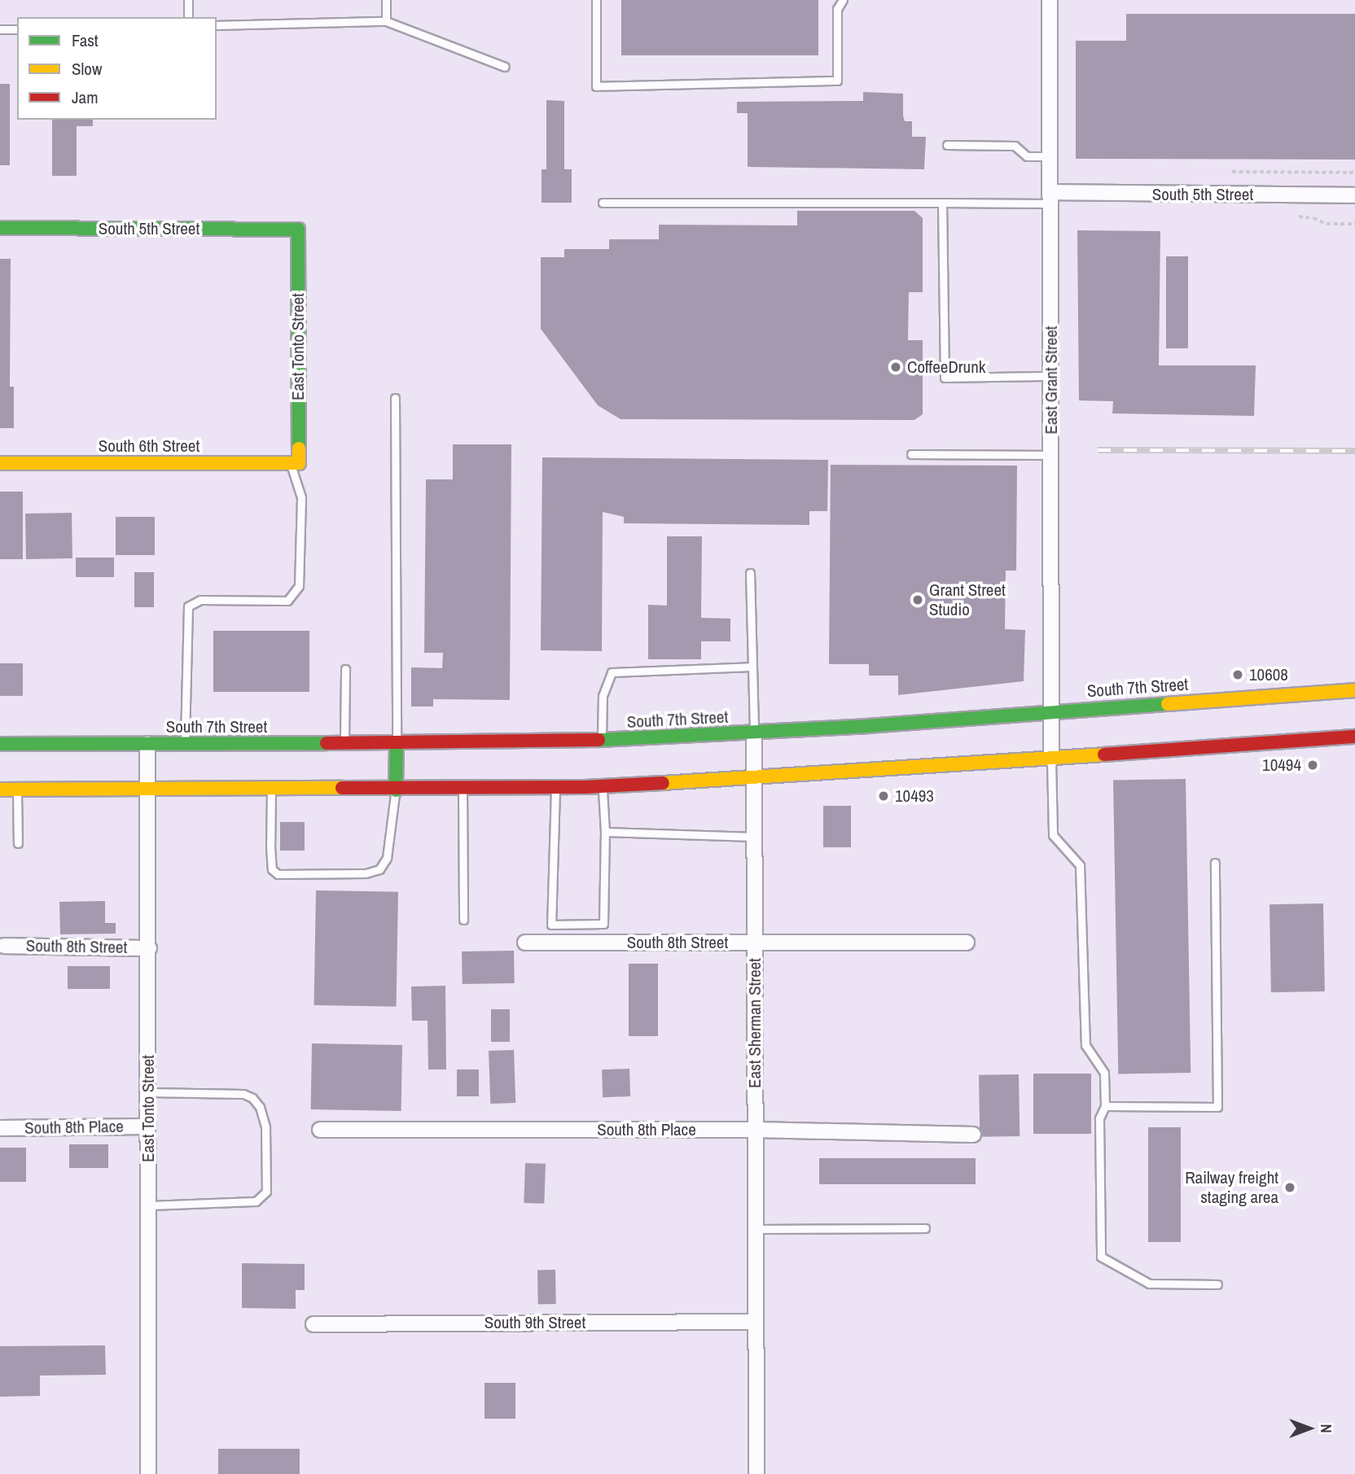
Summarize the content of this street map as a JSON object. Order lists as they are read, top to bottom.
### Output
{
  "streets": {
    "main road": [
      "South 5th Street",
      "East Tonto Street",
      "South 6th Street",
      "South 7th Street"
    ],
    "street": [
      "East Grant Street",
      "South 8th Street",
      "East Sherman Street",
      "South 8th Place",
      "South 9th Street"
    ]
  },
  "crossings": [
    ["South 5th Street", "East Tonto Street"],
    ["South 5th Street", "East Grant Street"],
    ["East Tonto Street", "South 6th Street"],
    ["East Tonto Street", "South 7th Street"],
    ["East Tonto Street", "South 8th Street"],
    ["East Tonto Street", "South 8th Place"],
    ["East Grant Street", "South 7th Street"],
    ["South 7th Street", "East Sherman Street"],
    ["South 8th Street", "East Sherman Street"],
    ["East Sherman Street", "South 8th Place"],
    ["East Sherman Street", "South 9th Street"]
  ],
  "places": [
    "CoffeeDrunk",
    "Grant Street Studio",
    "10608",
    "10494",
    "10493",
    "Railway freight staging area"
  ],
  "legend": ["Fast", "Slow", "Jam"],
  "north": "right"
}
